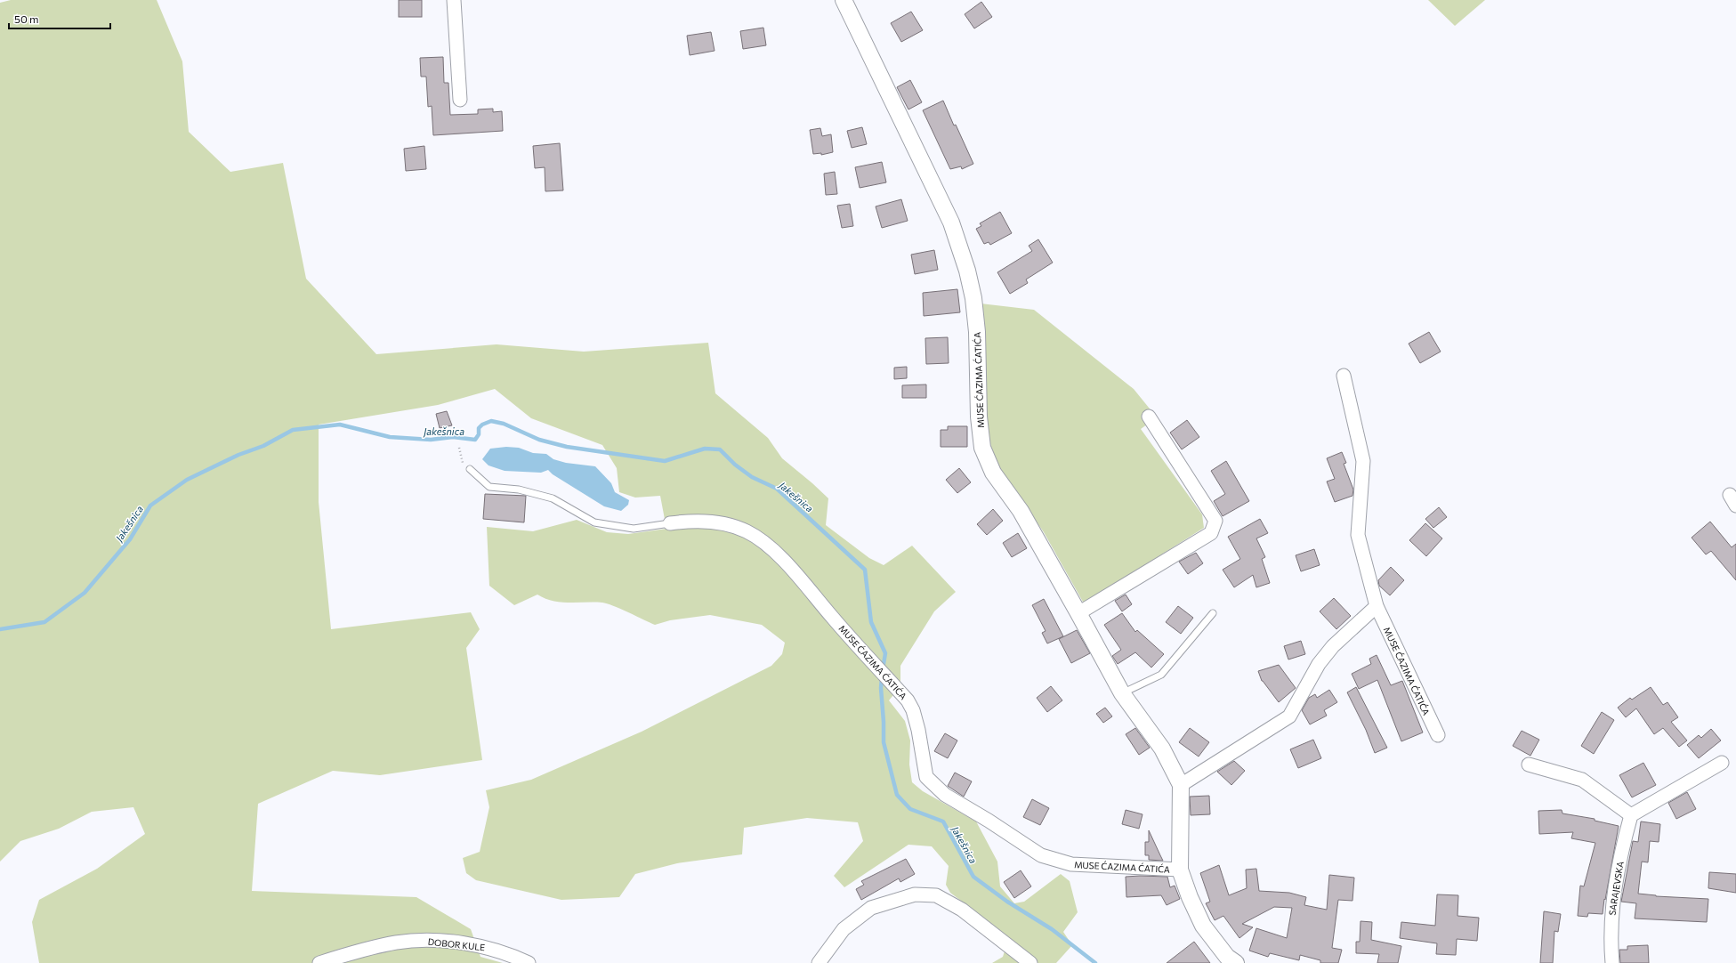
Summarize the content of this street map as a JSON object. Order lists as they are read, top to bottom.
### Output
{
  "streets": {
    "street": ["MUSE ĆAZIMA ĆATIĆA", "SARAJEVSKA", "DOBOR KULE"]
  },
  "water": ["Jakešnica"],
  "scale_bar": "50 m"
}
